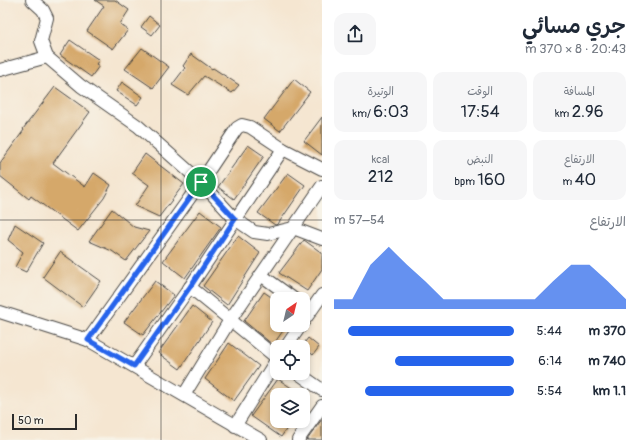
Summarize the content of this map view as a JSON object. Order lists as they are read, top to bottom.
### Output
{
  "scale_bar": "50 m",
  "north": "top right",
  "page": {
    "heading": ["جري مسائي", "20:43 · 8 × 370 m"],
    "stats": [
      ["المسافة", "2.96 km"],
      ["الوقت", "17:54"],
      ["الوتيرة", "6:03 /km"],
      ["الارتفاع", "40 m"],
      ["النبض", "160 bpm"],
      ["kcal", "212"]
    ],
    "chart": ["الارتفاع", "54–57 m"],
    "list": [
      {
        "name": "370 m",
        "note": "5:44"
      },
      {
        "name": "740 m",
        "note": "6:14"
      },
      {
        "name": "1.1 km",
        "note": "5:54"
      }
    ],
    "scale": "50 m"
  }
}
